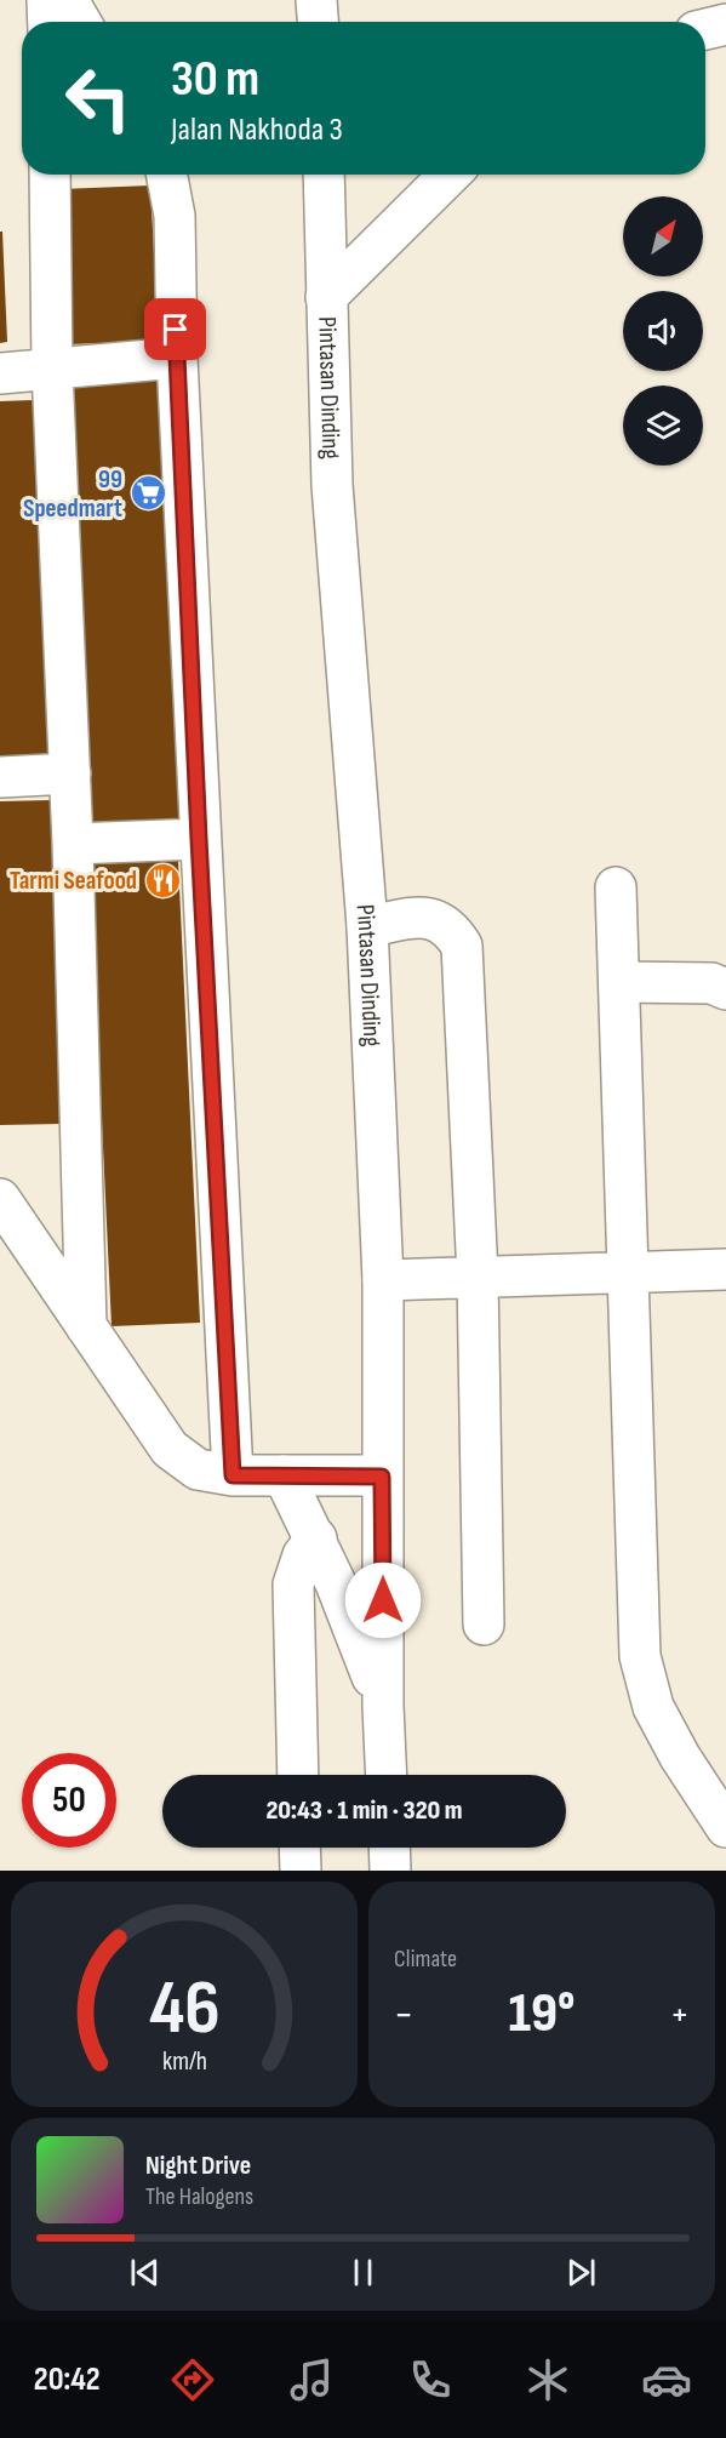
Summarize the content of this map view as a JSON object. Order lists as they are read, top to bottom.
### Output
{
  "streets": {
    "street": ["Pintasan Dinding"]
  },
  "places": {
    "supermarket": ["99 Speedmart"],
    "restaurant": ["Tarmi Seafood"]
  },
  "north": "top right",
  "page": {
    "turn": ["30 m", "Jalan Nakhoda 3"],
    "limit": "50",
    "trip": "20:43 · 1 min · 320 m",
    "tile": "Climate",
    "heat": ["−", "19°", "+"],
    "song": ["Night Drive", "The Halogens"],
    "tabs": "20:42",
    "gauge": ["46", "km/h"]
  }
}
